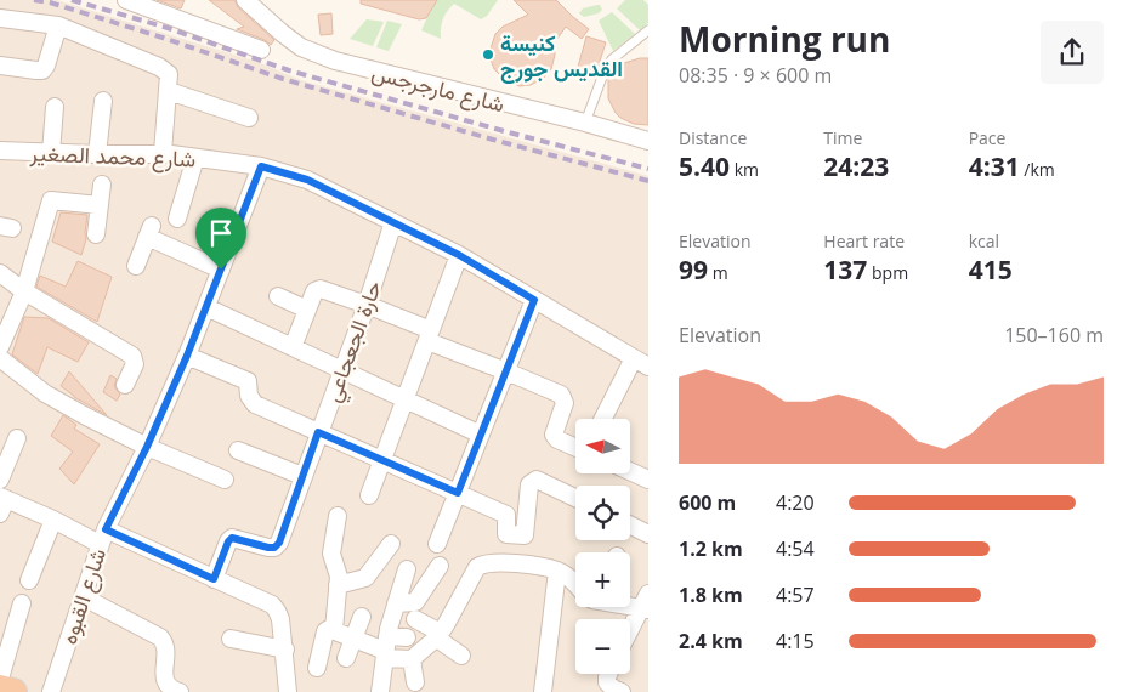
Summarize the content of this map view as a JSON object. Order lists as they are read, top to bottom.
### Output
{
  "streets": {
    "street": [
      "شارع مارجرجس",
      "شارع محمد الصغير",
      "حارة الجعجاعي",
      "شارع القبوه"
    ]
  },
  "crossings": [
    ["شارع محمد الصغير", "حارة الجعجاعي"],
    ["شارع محمد الصغير", "شارع القبوه"]
  ],
  "places": ["كنيسة القديس جورج"],
  "north": "left",
  "page": {
    "heading": ["Morning run", "08:35 · 9 × 600 m"],
    "stats": [
      ["Distance", "5.40 km"],
      ["Time", "24:23"],
      ["Pace", "4:31 /km"],
      ["Elevation", "99 m"],
      ["Heart rate", "137 bpm"],
      ["kcal", "415"]
    ],
    "chart": ["Elevation", "150–160 m"],
    "map_buttons": ["+", "−"],
    "list": [
      {
        "name": "600 m",
        "note": "4:20"
      },
      {
        "name": "1.2 km",
        "note": "4:54"
      },
      {
        "name": "1.8 km",
        "note": "4:57"
      },
      {
        "name": "2.4 km",
        "note": "4:15"
      }
    ]
  }
}
